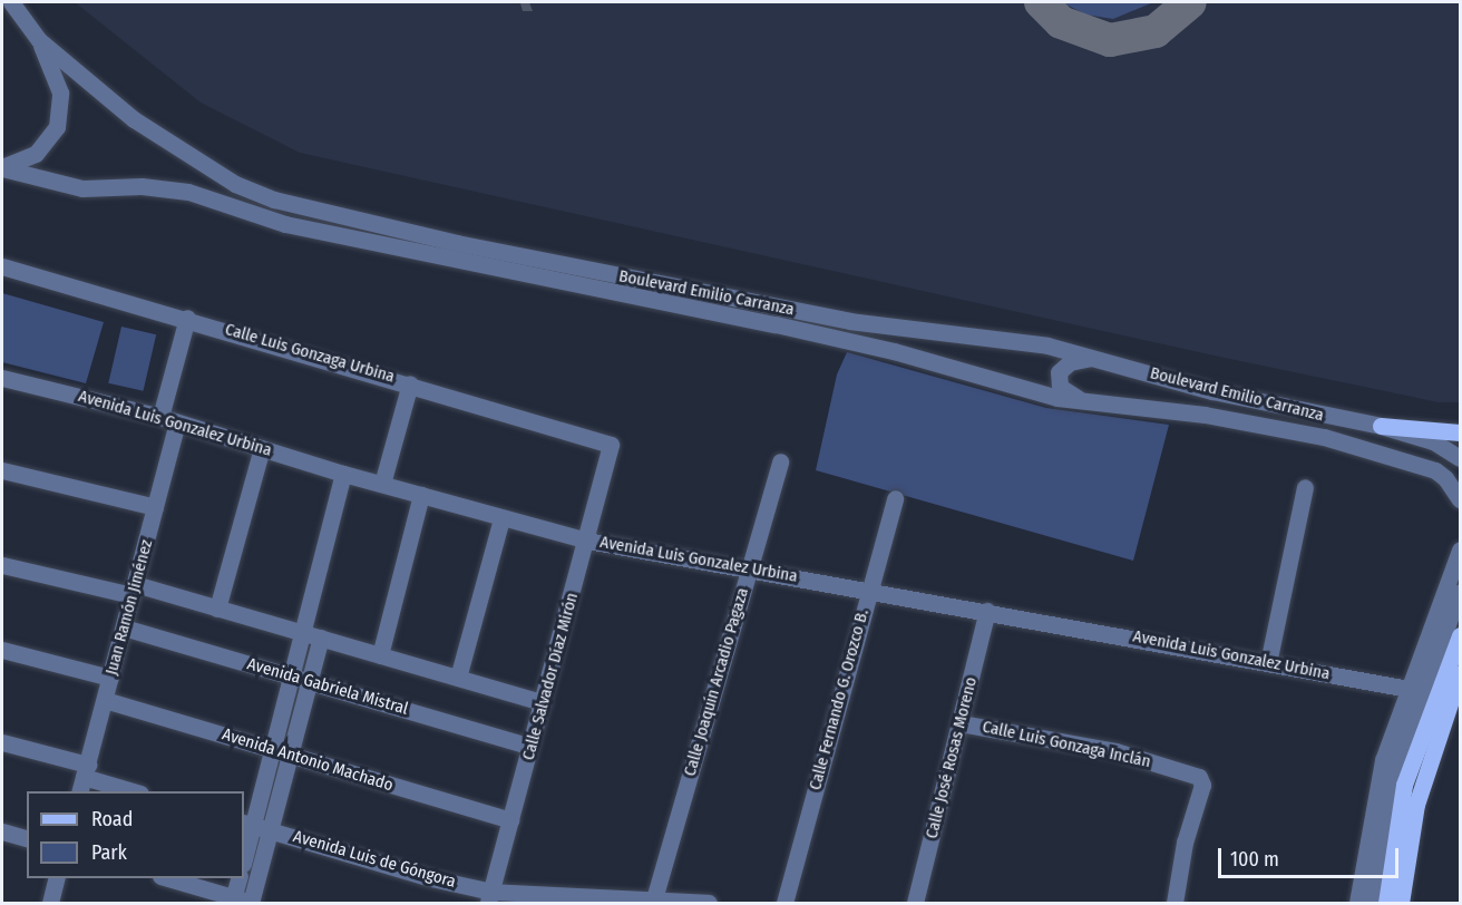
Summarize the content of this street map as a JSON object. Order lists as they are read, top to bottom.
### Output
{
  "streets": {
    "street": [
      "Boulevard Emilio Carranza",
      "Calle Luis Gonzaga Urbina",
      "Avenida Luis Gonzalez Urbina",
      "Juan Ramón Jiménez",
      "Calle Salvador Díaz Mirón",
      "Calle Joaquín Arcadio Pagaza",
      "Avenida Gabriela Mistral",
      "Calle Fernando G. Orozco B.",
      "Calle Luis Gonzaga Inclán",
      "Calle José Rosas Moreno",
      "Avenida Antonio Machado",
      "Avenida Luis de Góngora"
    ]
  },
  "crossings": [
    ["Calle Luis Gonzaga Urbina", "Juan Ramón Jiménez"],
    ["Calle Luis Gonzaga Urbina", "Calle Salvador Díaz Mirón"],
    ["Avenida Luis Gonzalez Urbina", "Juan Ramón Jiménez"],
    ["Avenida Luis Gonzalez Urbina", "Calle Salvador Díaz Mirón"],
    ["Avenida Luis Gonzalez Urbina", "Calle Joaquín Arcadio Pagaza"],
    ["Avenida Luis Gonzalez Urbina", "Calle Fernando G. Orozco B."],
    ["Avenida Luis Gonzalez Urbina", "Calle José Rosas Moreno"],
    ["Juan Ramón Jiménez", "Avenida Gabriela Mistral"],
    ["Juan Ramón Jiménez", "Avenida Antonio Machado"],
    ["Calle Salvador Díaz Mirón", "Avenida Gabriela Mistral"],
    ["Calle Salvador Díaz Mirón", "Avenida Antonio Machado"],
    ["Calle Salvador Díaz Mirón", "Avenida Luis de Góngora"],
    ["Calle Joaquín Arcadio Pagaza", "Avenida Luis de Góngora"],
    ["Calle Luis Gonzaga Inclán", "Calle José Rosas Moreno"]
  ],
  "legend": ["Road", "Park"],
  "scale_bar": "100 m"
}
